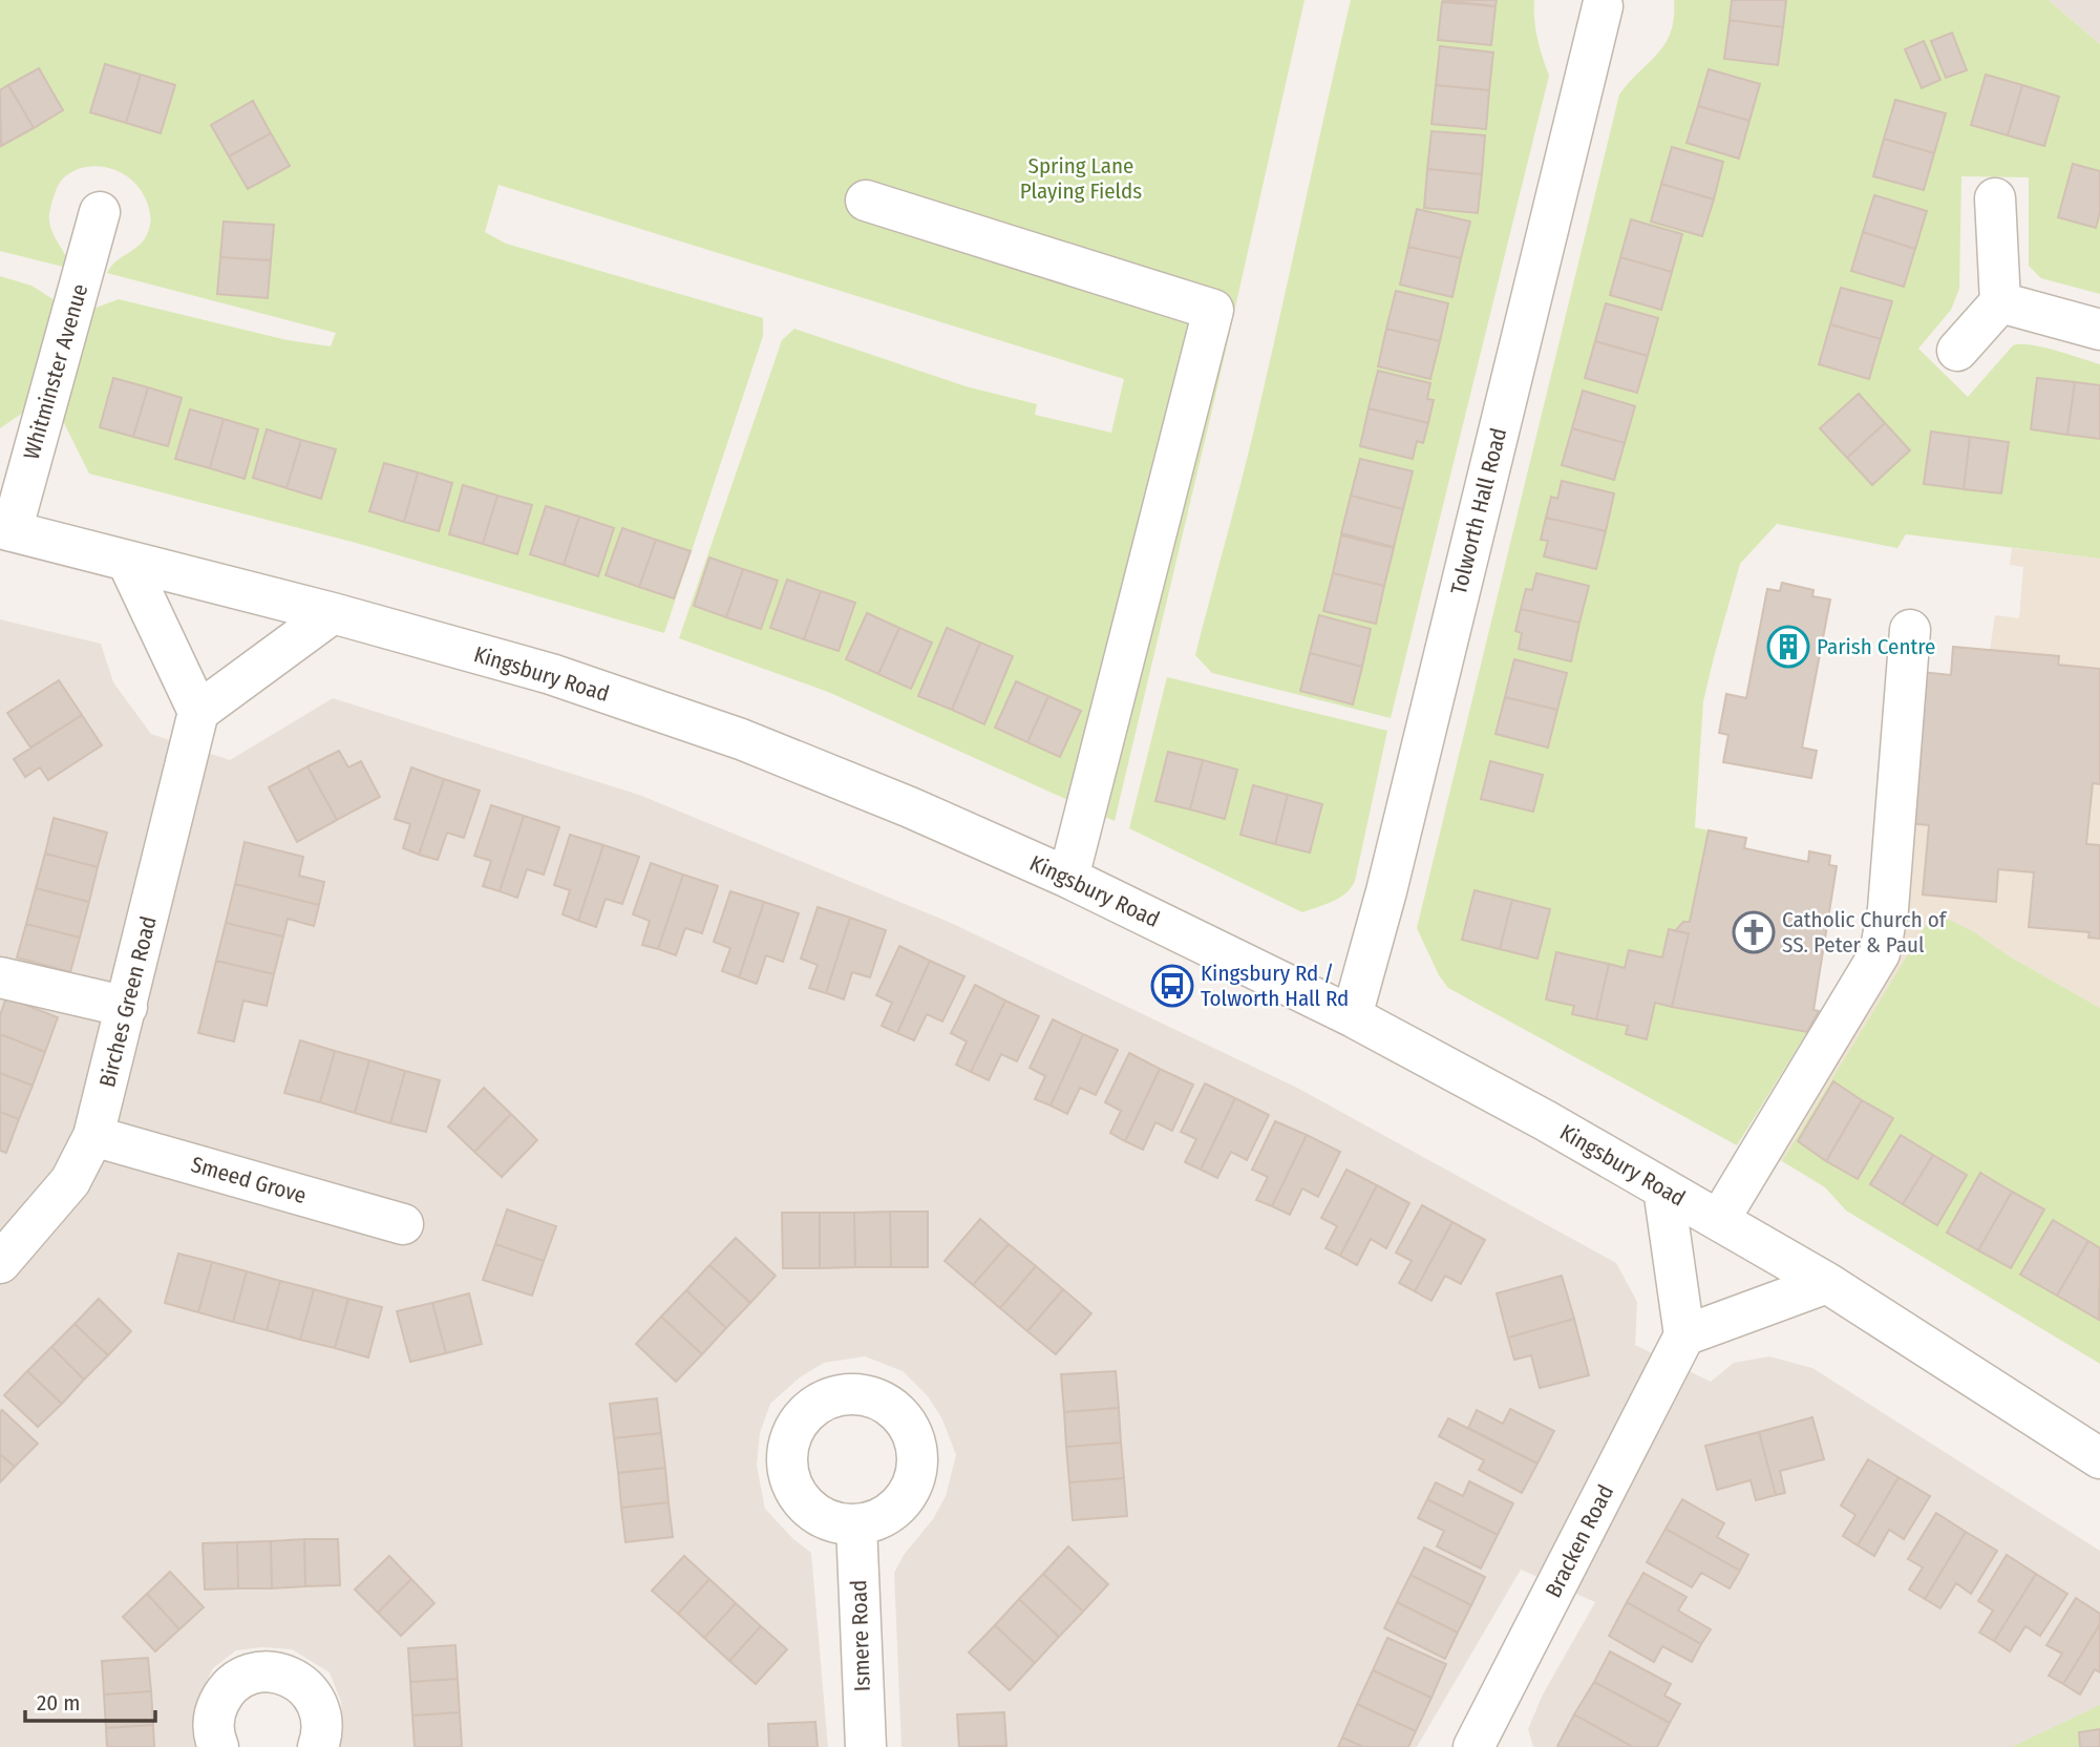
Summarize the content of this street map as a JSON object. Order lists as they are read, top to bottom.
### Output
{
  "streets": {
    "street": [
      "Whitminster Avenue",
      "Tolworth Hall Road",
      "Kingsbury Road",
      "Birches Green Road",
      "Smeed Grove",
      "Bracken Road",
      "Ismere Road"
    ]
  },
  "crossings": [
    ["Whitminster Avenue", "Kingsbury Road"],
    ["Tolworth Hall Road", "Kingsbury Road"],
    ["Birches Green Road", "Smeed Grove"]
  ],
  "parks": ["Spring Lane Playing Fields"],
  "places": {
    "building": ["Parish Centre"],
    "church": ["Catholic Church of SS. Peter & Paul"],
    "bus stop": ["Kingsbury Rd / Tolworth Hall Rd"]
  },
  "scale_bar": "20 m"
}
